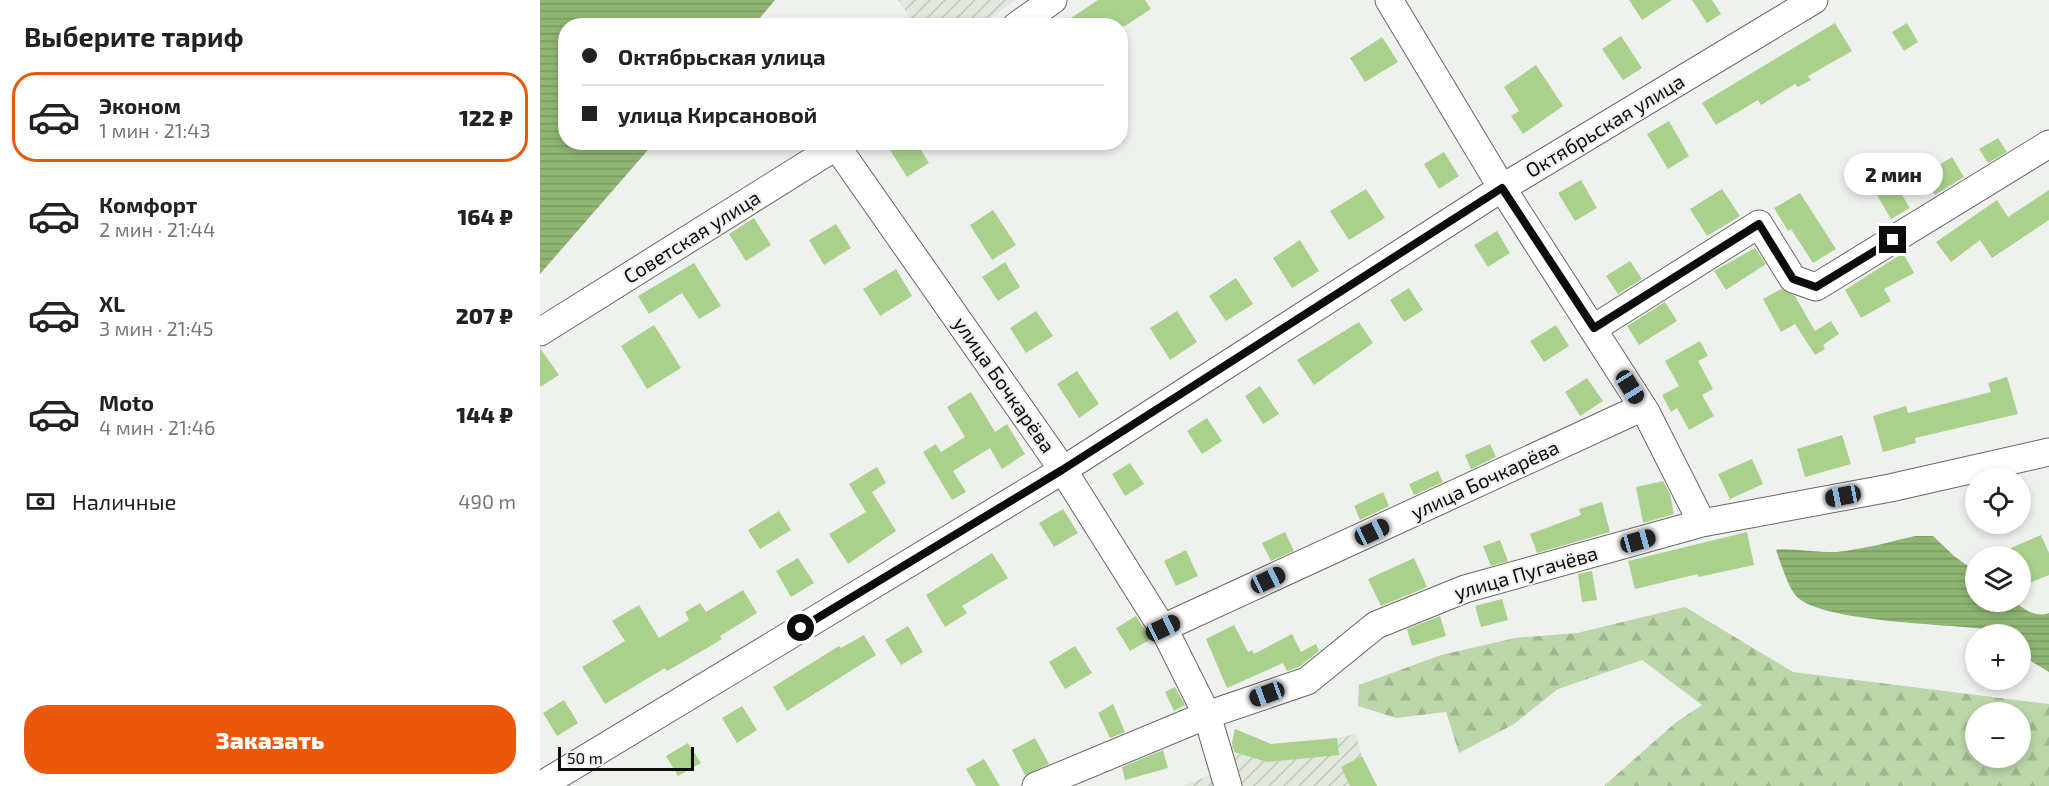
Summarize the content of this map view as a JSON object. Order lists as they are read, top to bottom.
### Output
{
  "streets": {
    "street": [
      "Октябрьская улица",
      "Советская улица",
      "улица Бочкарёва",
      "улица Пугачёва"
    ]
  },
  "crossings": [
    ["Октябрьская улица", "улица Бочкарёва"],
    ["улица Бочкарёва", "улица Пугачёва"]
  ],
  "scale_bar": "50 m",
  "page": {
    "heading": "Выберите тариф",
    "banner": ["Октябрьская улица", "улица Кирсановой"],
    "list": [
      {
        "name": "Эконом",
        "note": "1 мин · 21:43",
        "value": "122 ₽"
      },
      {
        "name": "Комфорт",
        "note": "2 мин · 21:44",
        "value": "164 ₽"
      },
      {
        "name": "XL",
        "note": "3 мин · 21:45",
        "value": "207 ₽"
      },
      {
        "name": "Moto",
        "note": "4 мин · 21:46",
        "value": "144 ₽"
      }
    ],
    "bubble": "2 мин",
    "pay": ["Наличные", "490 m"],
    "map_buttons": ["+", "−"],
    "buttons": "Заказать",
    "scale": "50 m"
  }
}
